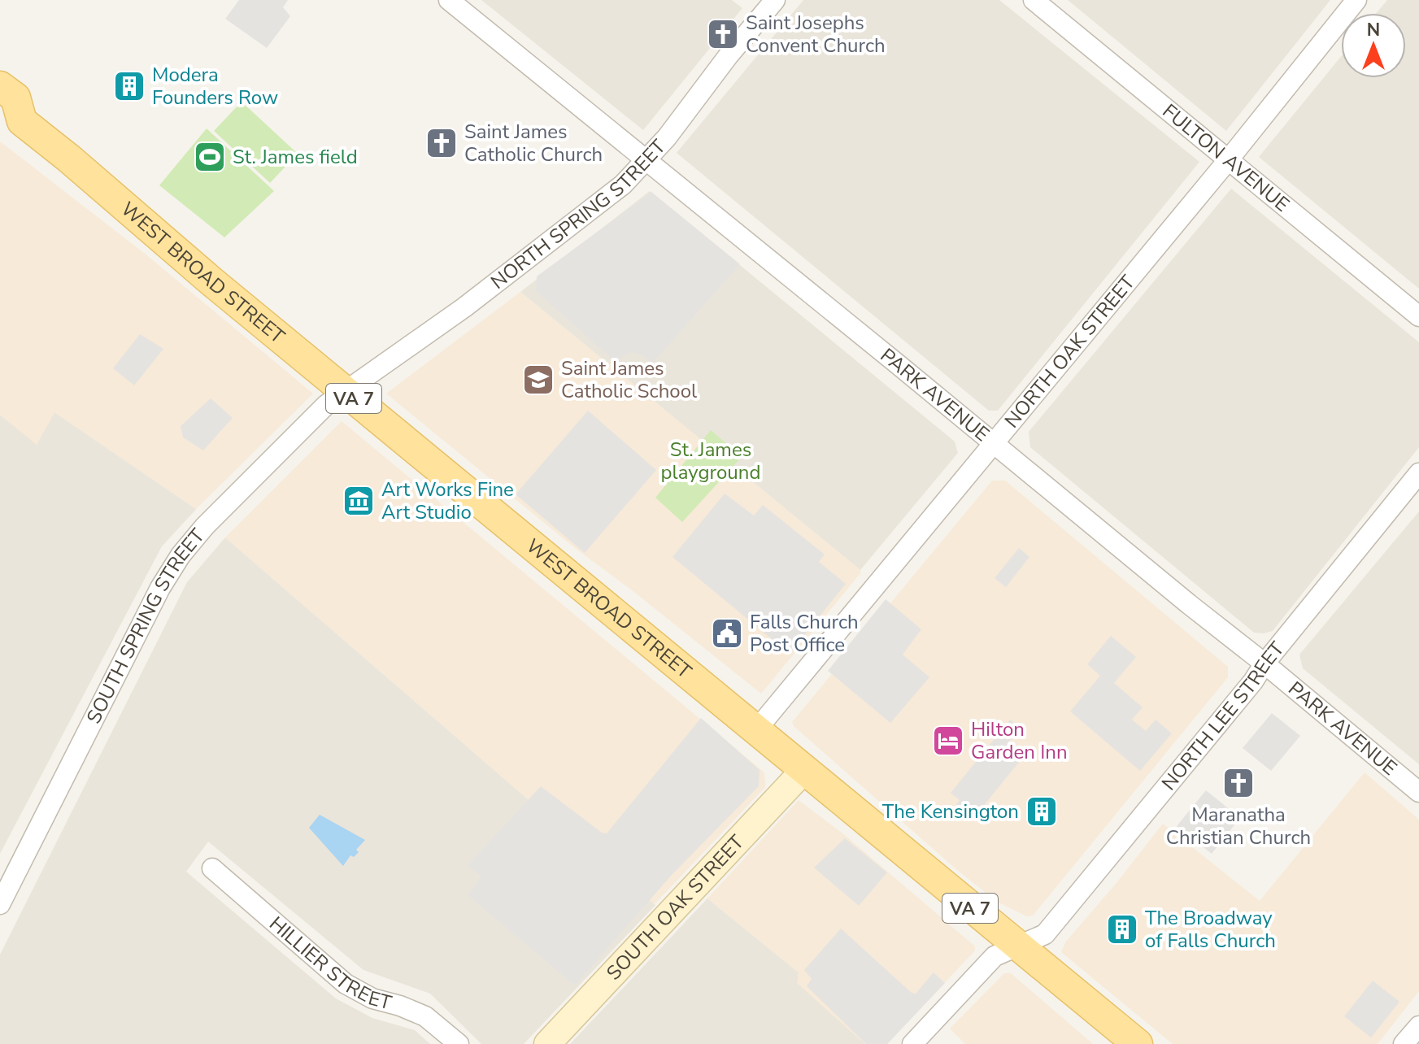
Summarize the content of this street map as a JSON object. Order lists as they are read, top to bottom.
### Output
{
  "streets": {
    "main road": ["WEST BROAD STREET", "VA 7"],
    "street": [
      "FULTON AVENUE",
      "NORTH SPRING STREET",
      "NORTH OAK STREET",
      "PARK AVENUE",
      "SOUTH SPRING STREET",
      "NORTH LEE STREET",
      "SOUTH OAK STREET",
      "HILLIER STREET"
    ]
  },
  "crossings": [
    ["FULTON AVENUE", "NORTH OAK STREET"],
    ["NORTH SPRING STREET", "WEST BROAD STREET"],
    ["NORTH SPRING STREET", "PARK AVENUE"],
    ["NORTH SPRING STREET", "SOUTH SPRING STREET"],
    ["WEST BROAD STREET", "NORTH OAK STREET"],
    ["WEST BROAD STREET", "SOUTH SPRING STREET"],
    ["WEST BROAD STREET", "NORTH LEE STREET"],
    ["WEST BROAD STREET", "SOUTH OAK STREET"],
    ["NORTH OAK STREET", "PARK AVENUE"],
    ["PARK AVENUE", "NORTH LEE STREET"]
  ],
  "parks": ["St. James playground"],
  "places": {
    "church": ["Saint Josephs Convent Church", "Saint James Catholic Church", "Maranatha Christian Church"],
    "building": ["Modera Founders Row", "The Kensington", "The Broadway of Falls Church"],
    "sports": ["St. James field"],
    "school or university": ["Saint James Catholic School"],
    "museum": ["Art Works Fine Art Studio"],
    "public building": ["Falls Church Post Office"],
    "hotel": ["Hilton Garden Inn"]
  },
  "north": "top"
}
